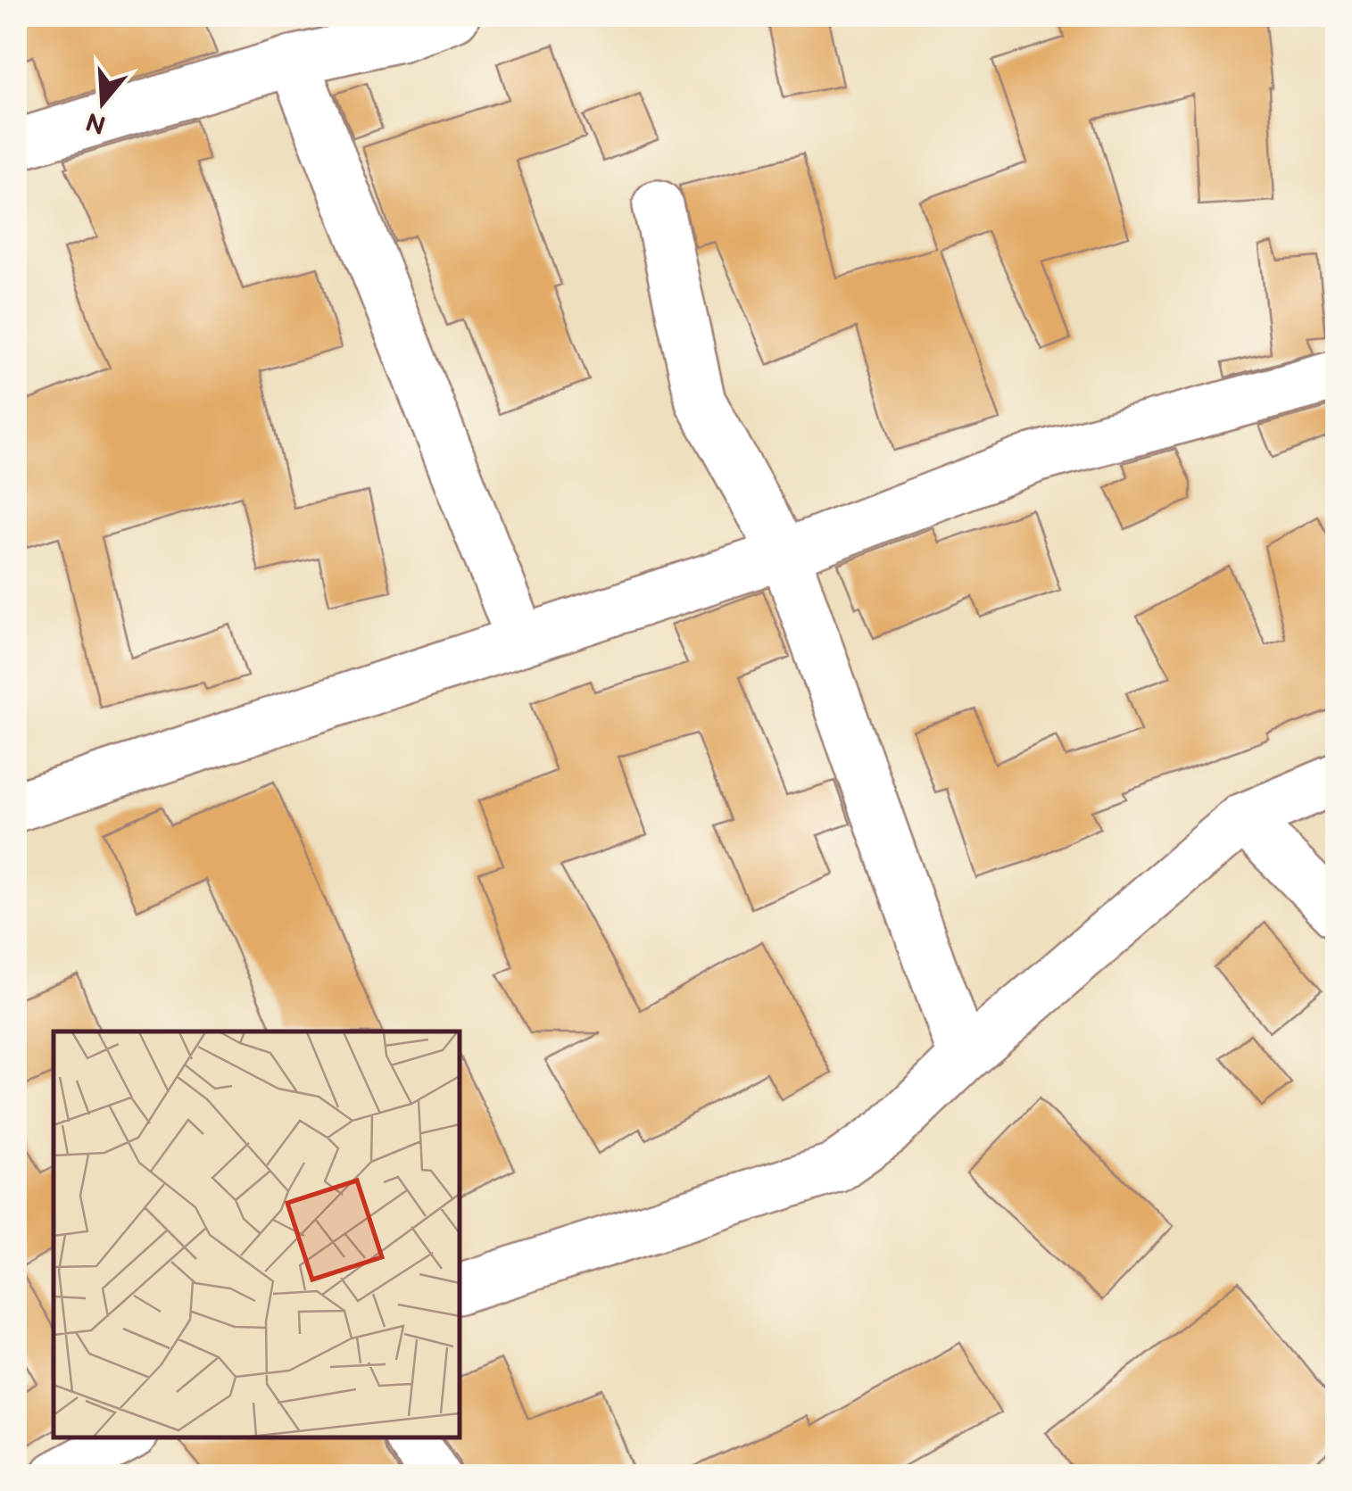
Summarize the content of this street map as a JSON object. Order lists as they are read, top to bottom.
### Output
{
  "north": "bottom"
}
